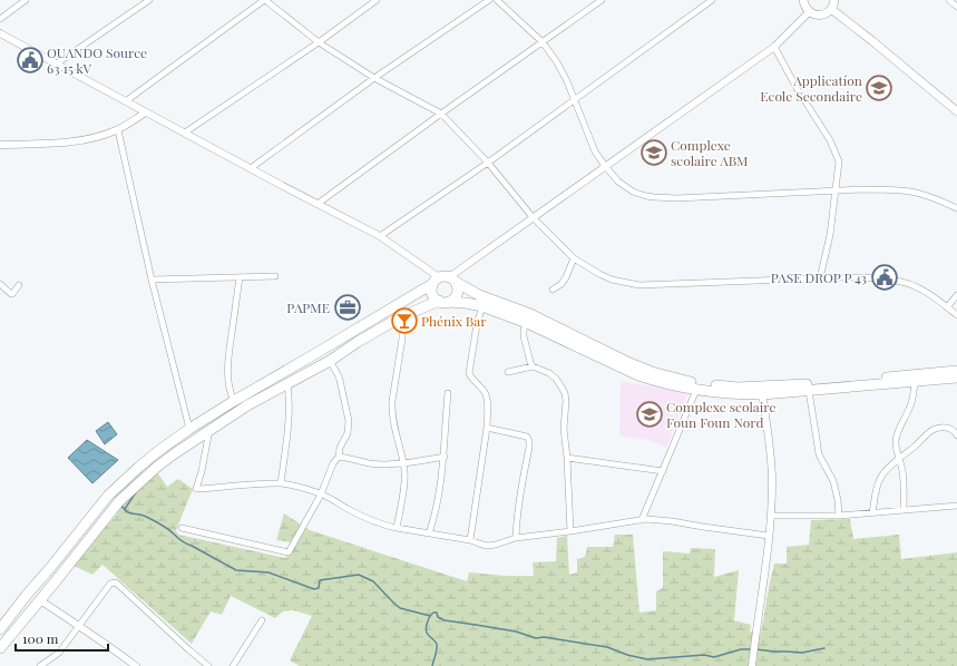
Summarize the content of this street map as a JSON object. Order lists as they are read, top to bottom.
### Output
{
  "places": {
    "public building": ["OUANDO Source 63 15 kV", "PASE DROP P 43"],
    "school or university": ["Applicatíon Ecole Secondaire", "Complexe scolaire ABM", "Complexe scolaire Foun Foun Nord"],
    "office": ["PAPME"],
    "bar": ["Phénix Bar"]
  },
  "scale_bar": "100 m"
}
